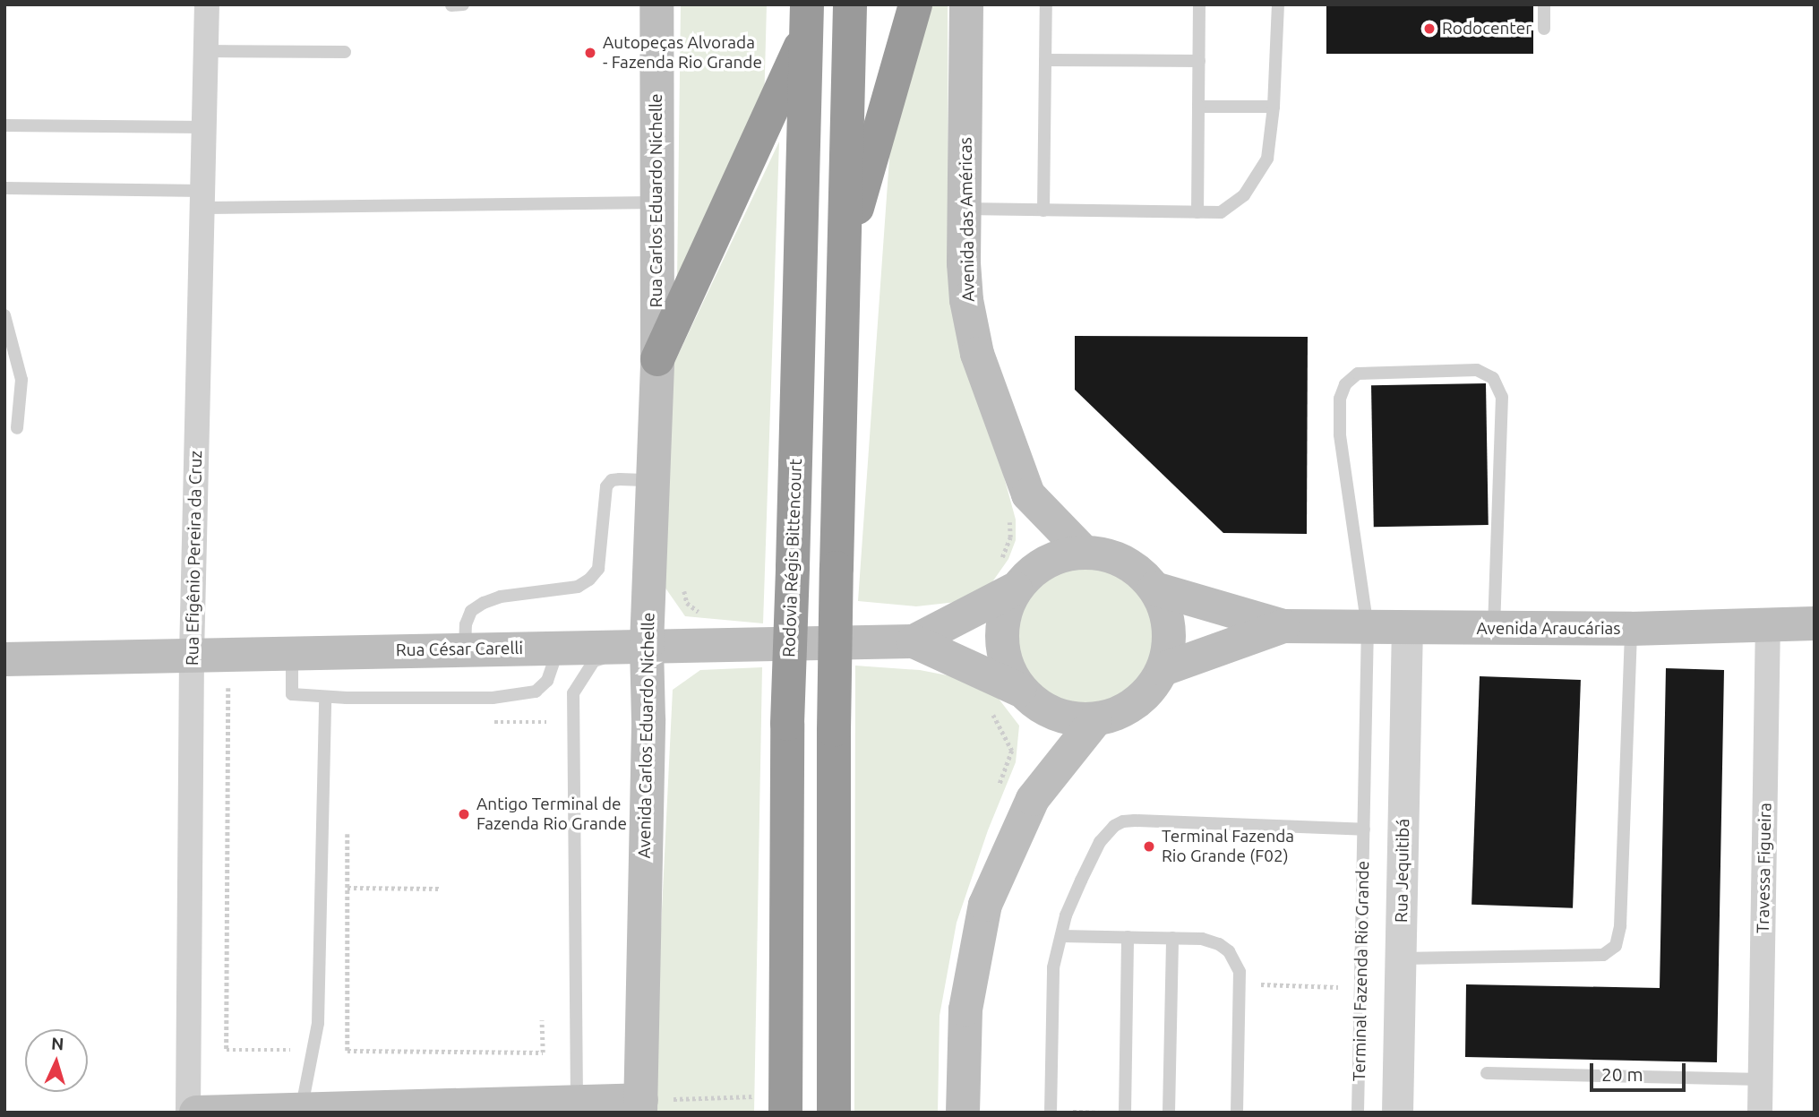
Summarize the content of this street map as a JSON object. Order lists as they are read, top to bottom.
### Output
{
  "streets": {
    "highway": ["Rodovia Régis Bittencourt"],
    "main road": [
      "Rua Carlos Eduardo Nichelle",
      "Avenida das Américas",
      "Avenida Araucárias",
      "Rua César Carelli",
      "Avenida Carlos Eduardo Nichelle"
    ],
    "street": ["Rua Efigênio Pereira da Cruz", "Travessa Figueira", "Rua Jequitibá"],
    "lane": ["Terminal Fazenda Rio Grande"]
  },
  "crossings": [
    ["Rua Carlos Eduardo Nichelle", "Avenida Carlos Eduardo Nichelle"],
    ["Avenida das Américas", "Avenida Araucárias"],
    ["Avenida das Américas", "Rua César Carelli"],
    ["Rua Efigênio Pereira da Cruz", "Rua César Carelli"],
    ["Avenida Araucárias", "Rua César Carelli"],
    ["Avenida Araucárias", "Travessa Figueira"],
    ["Avenida Araucárias", "Rua Jequitibá"],
    ["Avenida Araucárias", "Terminal Fazenda Rio Grande"],
    ["Rua César Carelli", "Avenida Carlos Eduardo Nichelle"]
  ],
  "places": [
    "Rodocenter",
    "Autopeças Alvorada - Fazenda Rio Grande",
    "Antigo Terminal de Fazenda Rio Grande",
    "Terminal Fazenda Rio Grande (F02)"
  ],
  "scale_bar": "20 m",
  "north": "top"
}
